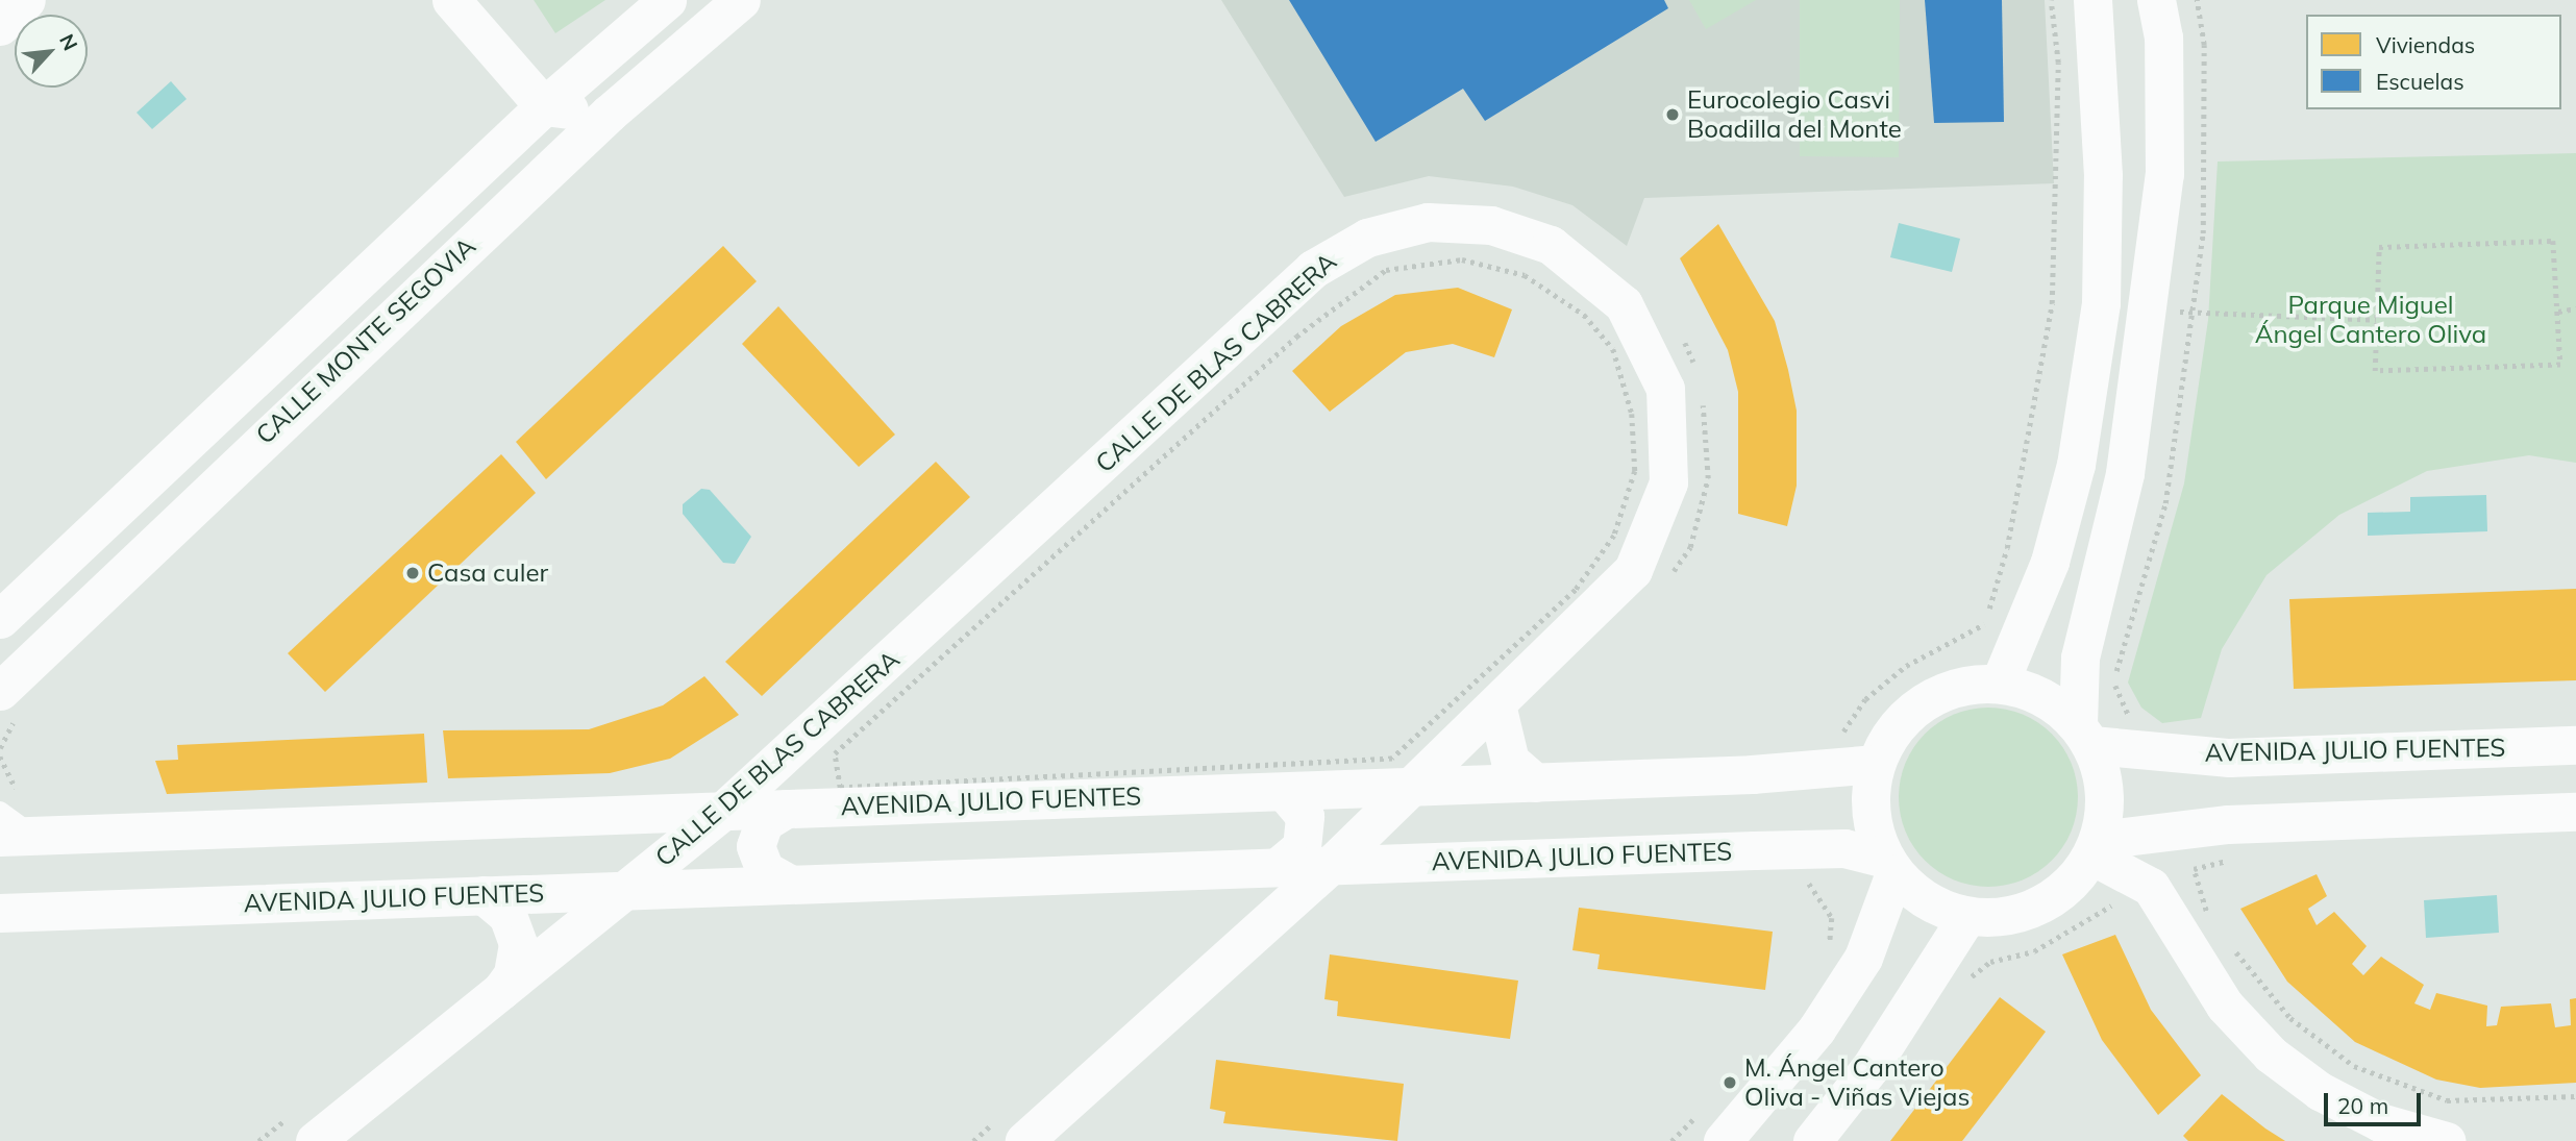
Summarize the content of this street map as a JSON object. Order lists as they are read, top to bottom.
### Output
{
  "streets": {
    "street": ["CALLE MONTE SEGOVIA", "CALLE DE BLAS CABRERA", "AVENIDA JULIO FUENTES"]
  },
  "crossings": [
    ["CALLE DE BLAS CABRERA", "AVENIDA JULIO FUENTES"]
  ],
  "parks": ["Parque Miguel Ángel Cantero Oliva"],
  "places": ["Eurocolegio Casvi Boadilla del Monte", "Casa culer", "M. Ángel Cantero Oliva - Viñas Viejas"],
  "legend": ["Viviendas", "Escuelas"],
  "scale_bar": "20 m",
  "north": "top right"
}
